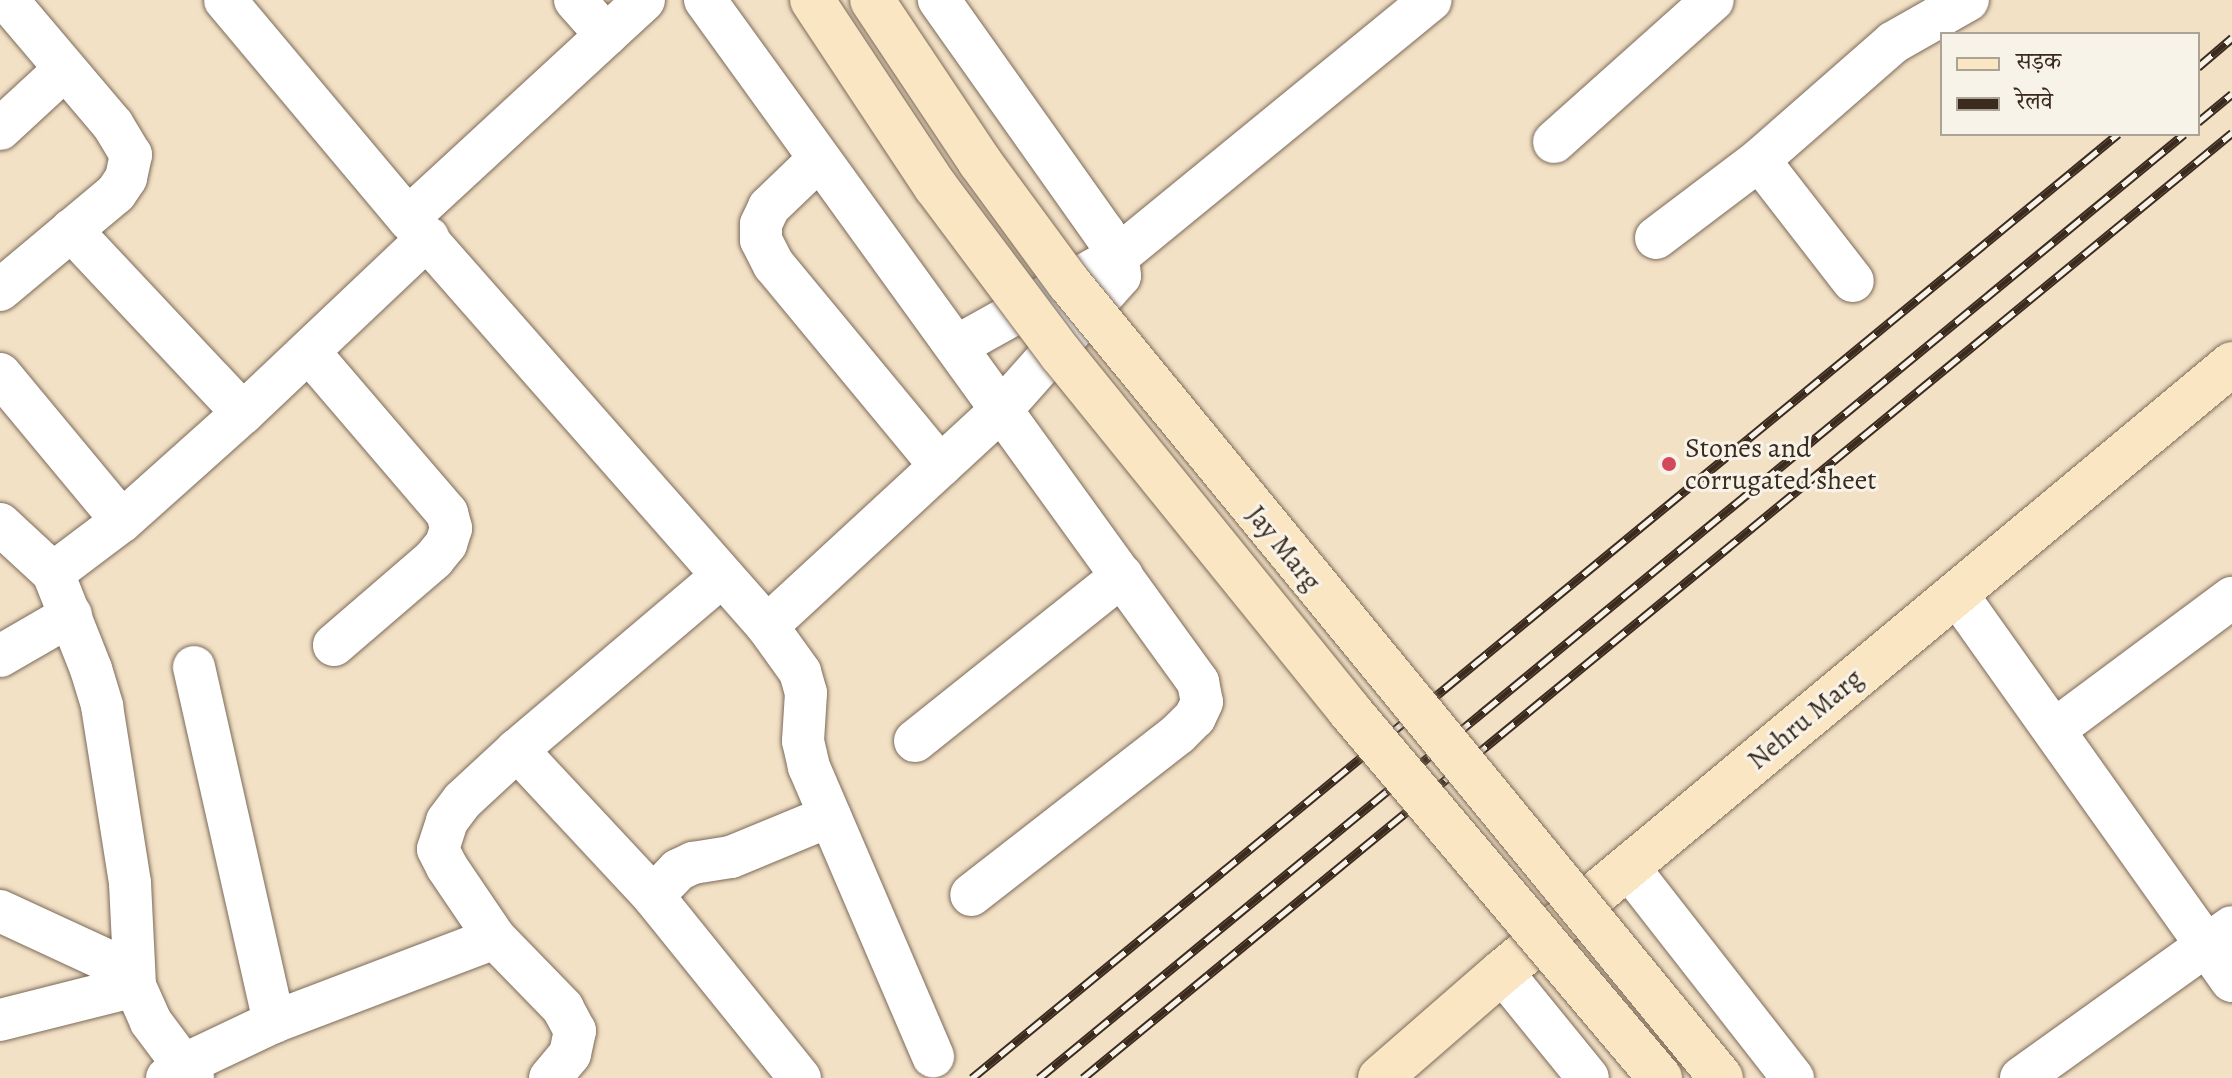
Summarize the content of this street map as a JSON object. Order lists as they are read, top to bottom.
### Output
{
  "streets": {
    "main road": ["Jay Marg", "Nehru Marg"]
  },
  "places": ["Stones and corrugated sheet"],
  "legend": ["सड़क", "रेलवे"]
}
